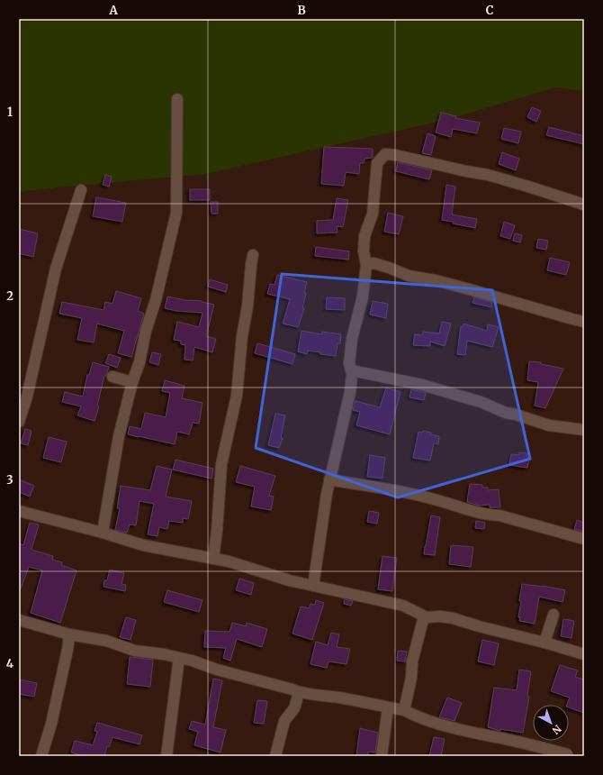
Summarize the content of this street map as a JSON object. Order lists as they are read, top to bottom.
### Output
{
  "north": "bottom right",
  "grid": {
    "columns": ["A", "B", "C"],
    "rows": [
      "1",
      "2",
      "3",
      "4"
    ]
  }
}
